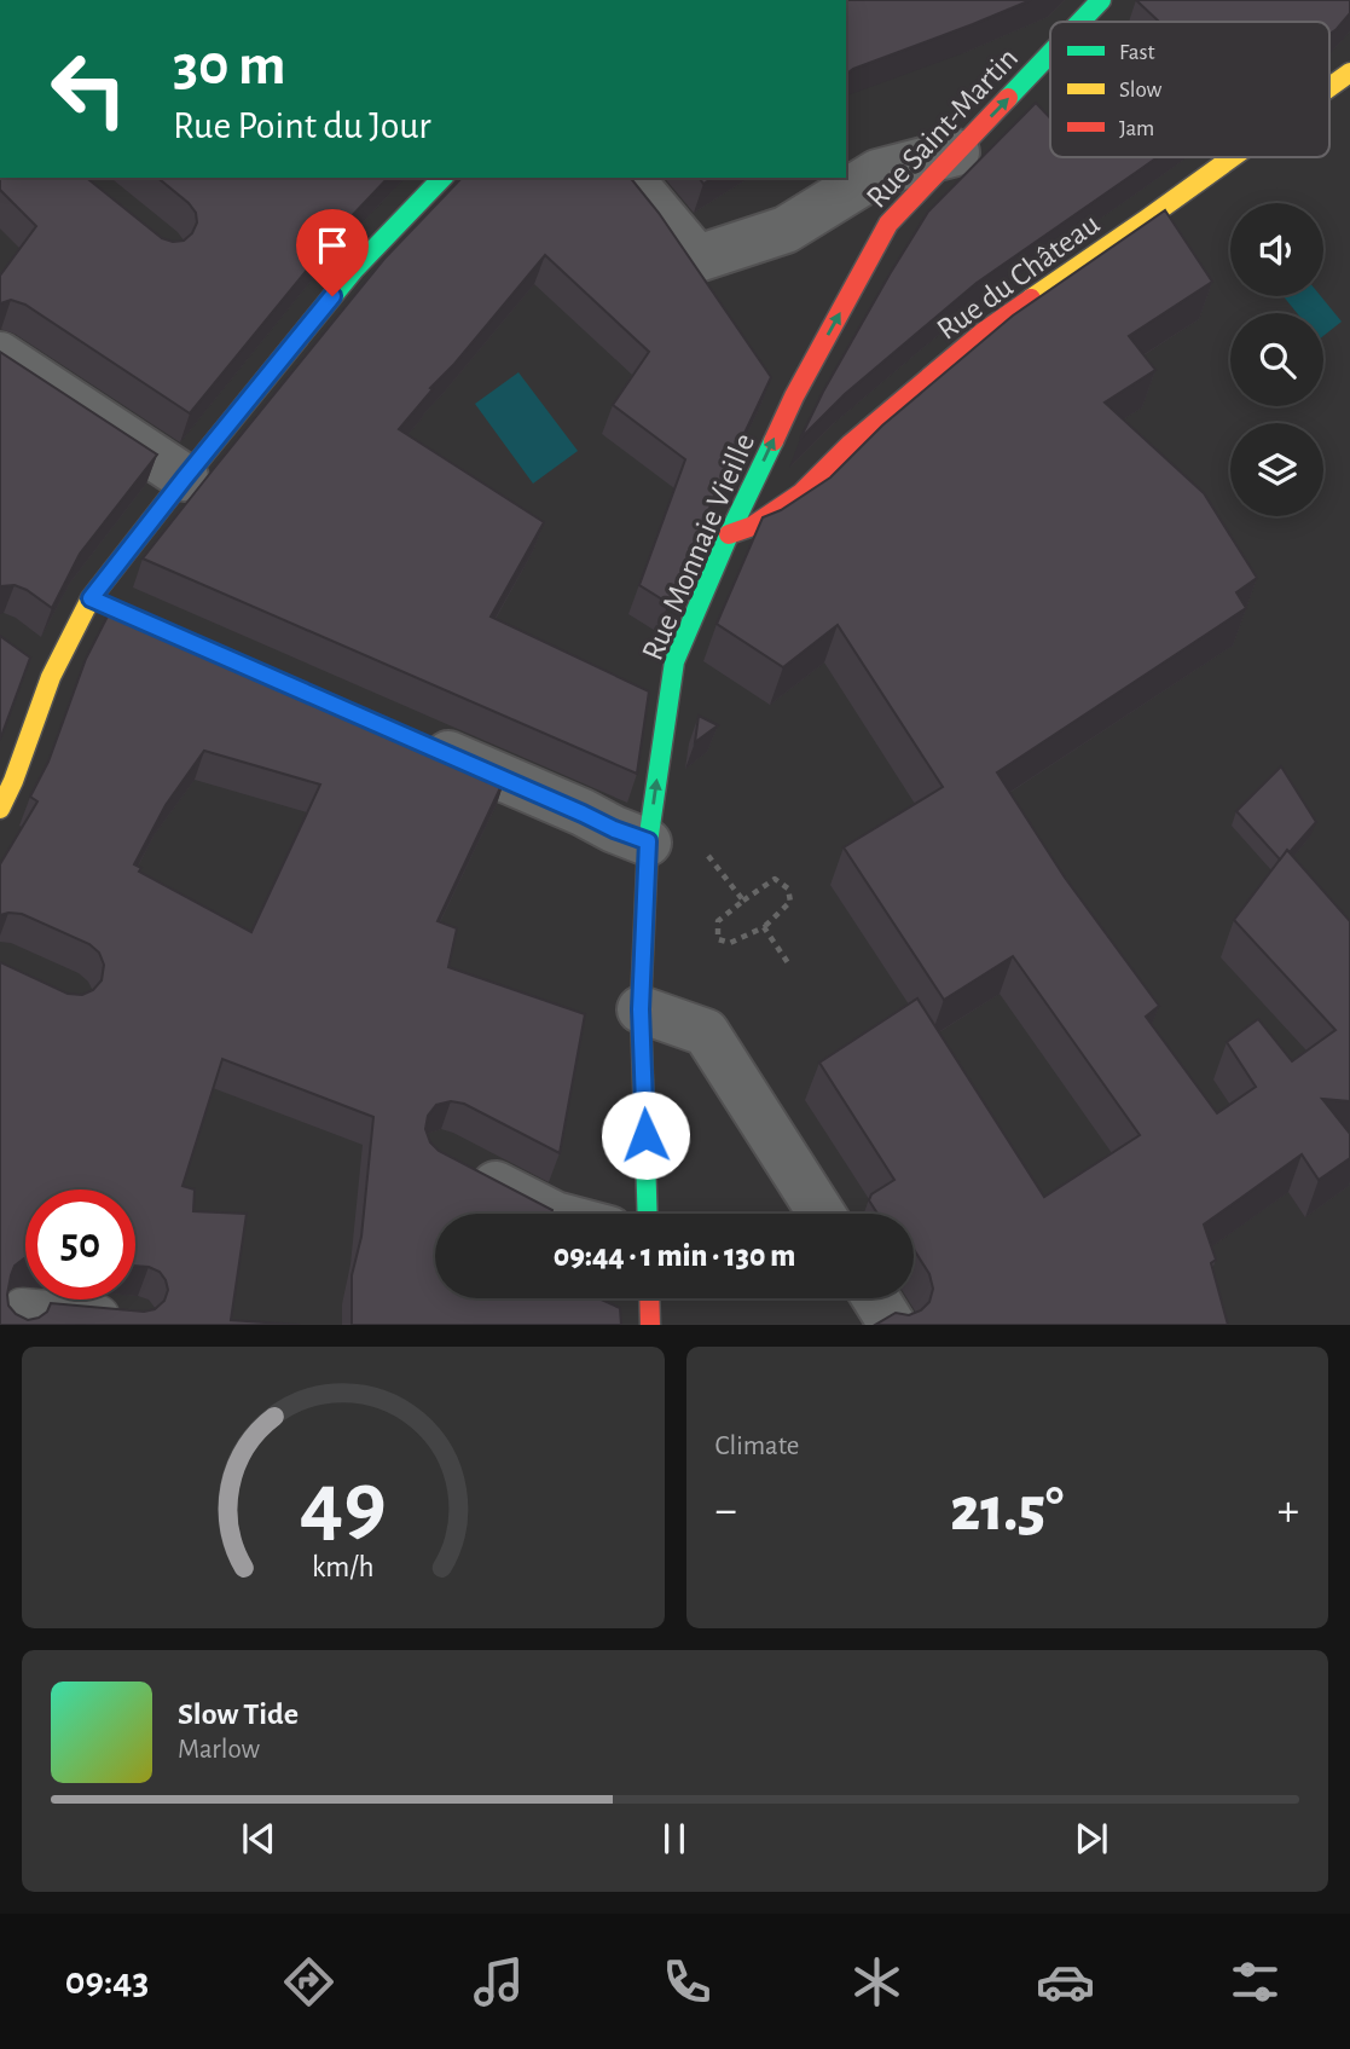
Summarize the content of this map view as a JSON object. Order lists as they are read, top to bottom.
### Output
{
  "streets": {
    "street": ["Rue Saint-Martin", "Rue du Château", "Rue Monnaie Vieille"]
  },
  "crossings": [
    ["Rue Saint-Martin", "Rue Monnaie Vieille"],
    ["Rue du Château", "Rue Monnaie Vieille"]
  ],
  "one_way": ["Rue Saint-Martin", "Rue Monnaie Vieille"],
  "legend": ["Fast", "Slow", "Jam"],
  "page": {
    "turn": ["30 m", "Rue Point du Jour"],
    "limit": "50",
    "trip": "09:44 · 1 min · 130 m",
    "tile": "Climate",
    "heat": ["−", "21.5°", "+"],
    "song": ["Slow Tide", "Marlow"],
    "tabs": "09:43",
    "gauge": ["49", "km/h"]
  }
}
